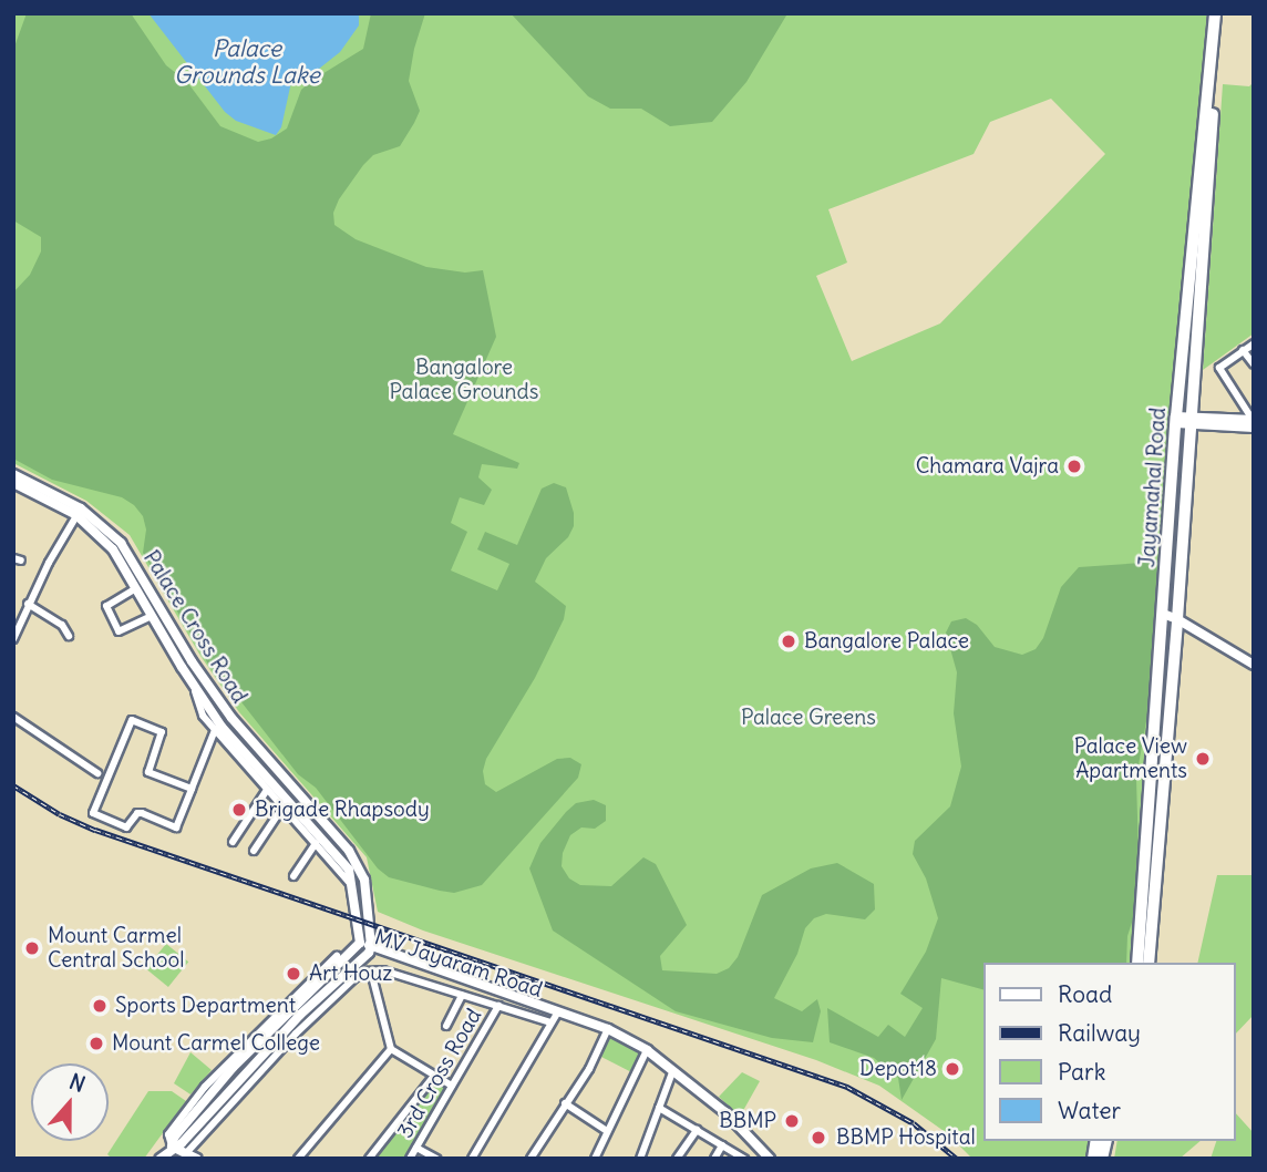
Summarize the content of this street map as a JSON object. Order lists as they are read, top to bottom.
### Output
{
  "streets": {
    "main road": ["Jayamahal Road"],
    "street": ["Palace Cross Road", "MV Jayaram Road", "3rd Cross Road"]
  },
  "crossings": [
    ["Palace Cross Road", "MV Jayaram Road"]
  ],
  "water": ["Palace Grounds Lake"],
  "parks": ["Bangalore Palace Grounds", "Palace Greens"],
  "places": [
    "Chamara Vajra",
    "Bangalore Palace",
    "Palace View Apartments",
    "Brigade Rhapsody",
    "Mount Carmel Central School",
    "Art Houz",
    "Sports Department",
    "Mount Carmel College",
    "Depot18",
    "BBMP",
    "BBMP Hospital"
  ],
  "legend": [
    "Road",
    "Railway",
    "Park",
    "Water"
  ],
  "north": "top"
}
